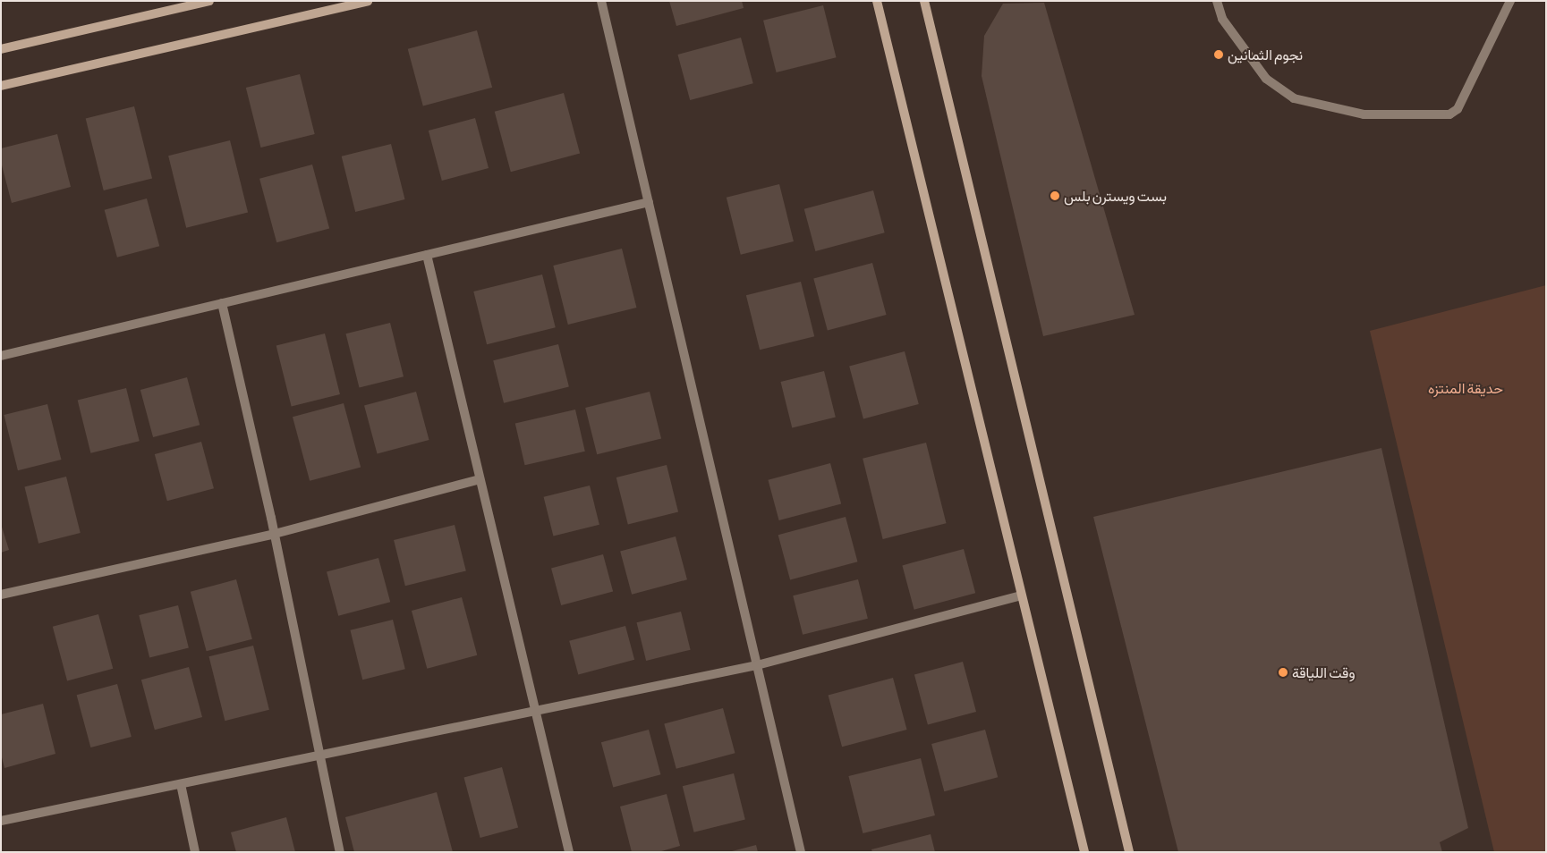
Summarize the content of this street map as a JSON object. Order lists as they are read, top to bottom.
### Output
{
  "parks": ["حديقة المنتزه"],
  "places": ["نجوم الثمانين", "بست ويسترن بلس", "وقت اللياقة"]
}
